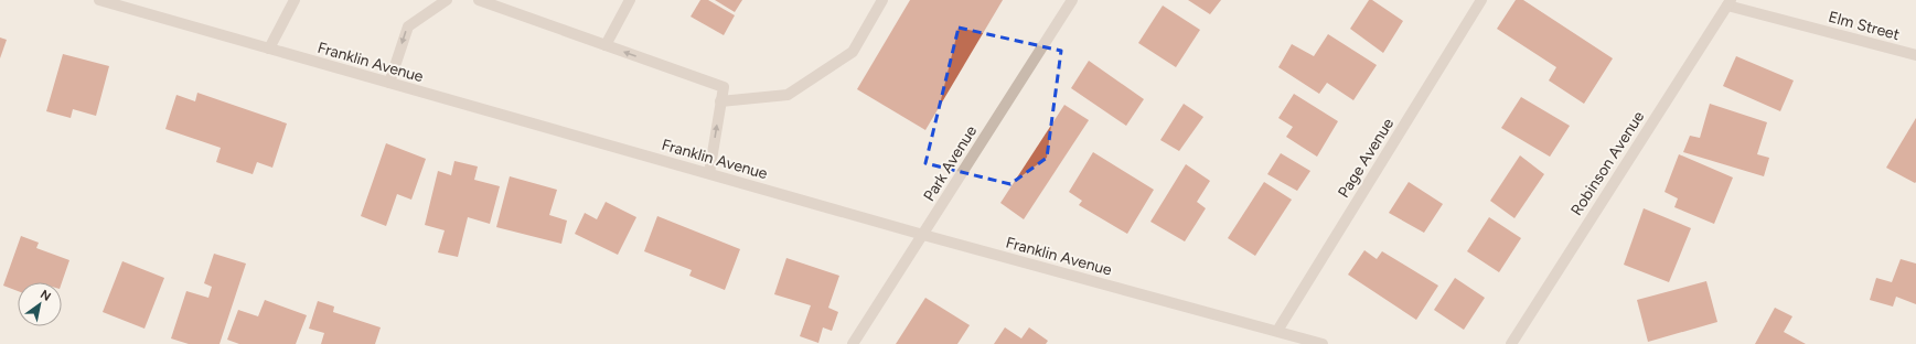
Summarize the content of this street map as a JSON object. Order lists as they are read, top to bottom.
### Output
{
  "streets": {
    "street": [
      "Elm Street",
      "Franklin Avenue",
      "Page Avenue",
      "Park Avenue",
      "Robinson Avenue"
    ]
  },
  "crossings": [
    ["Elm Street", "Robinson Avenue"],
    ["Franklin Avenue", "Page Avenue"],
    ["Franklin Avenue", "Park Avenue"]
  ],
  "north": "top right"
}
